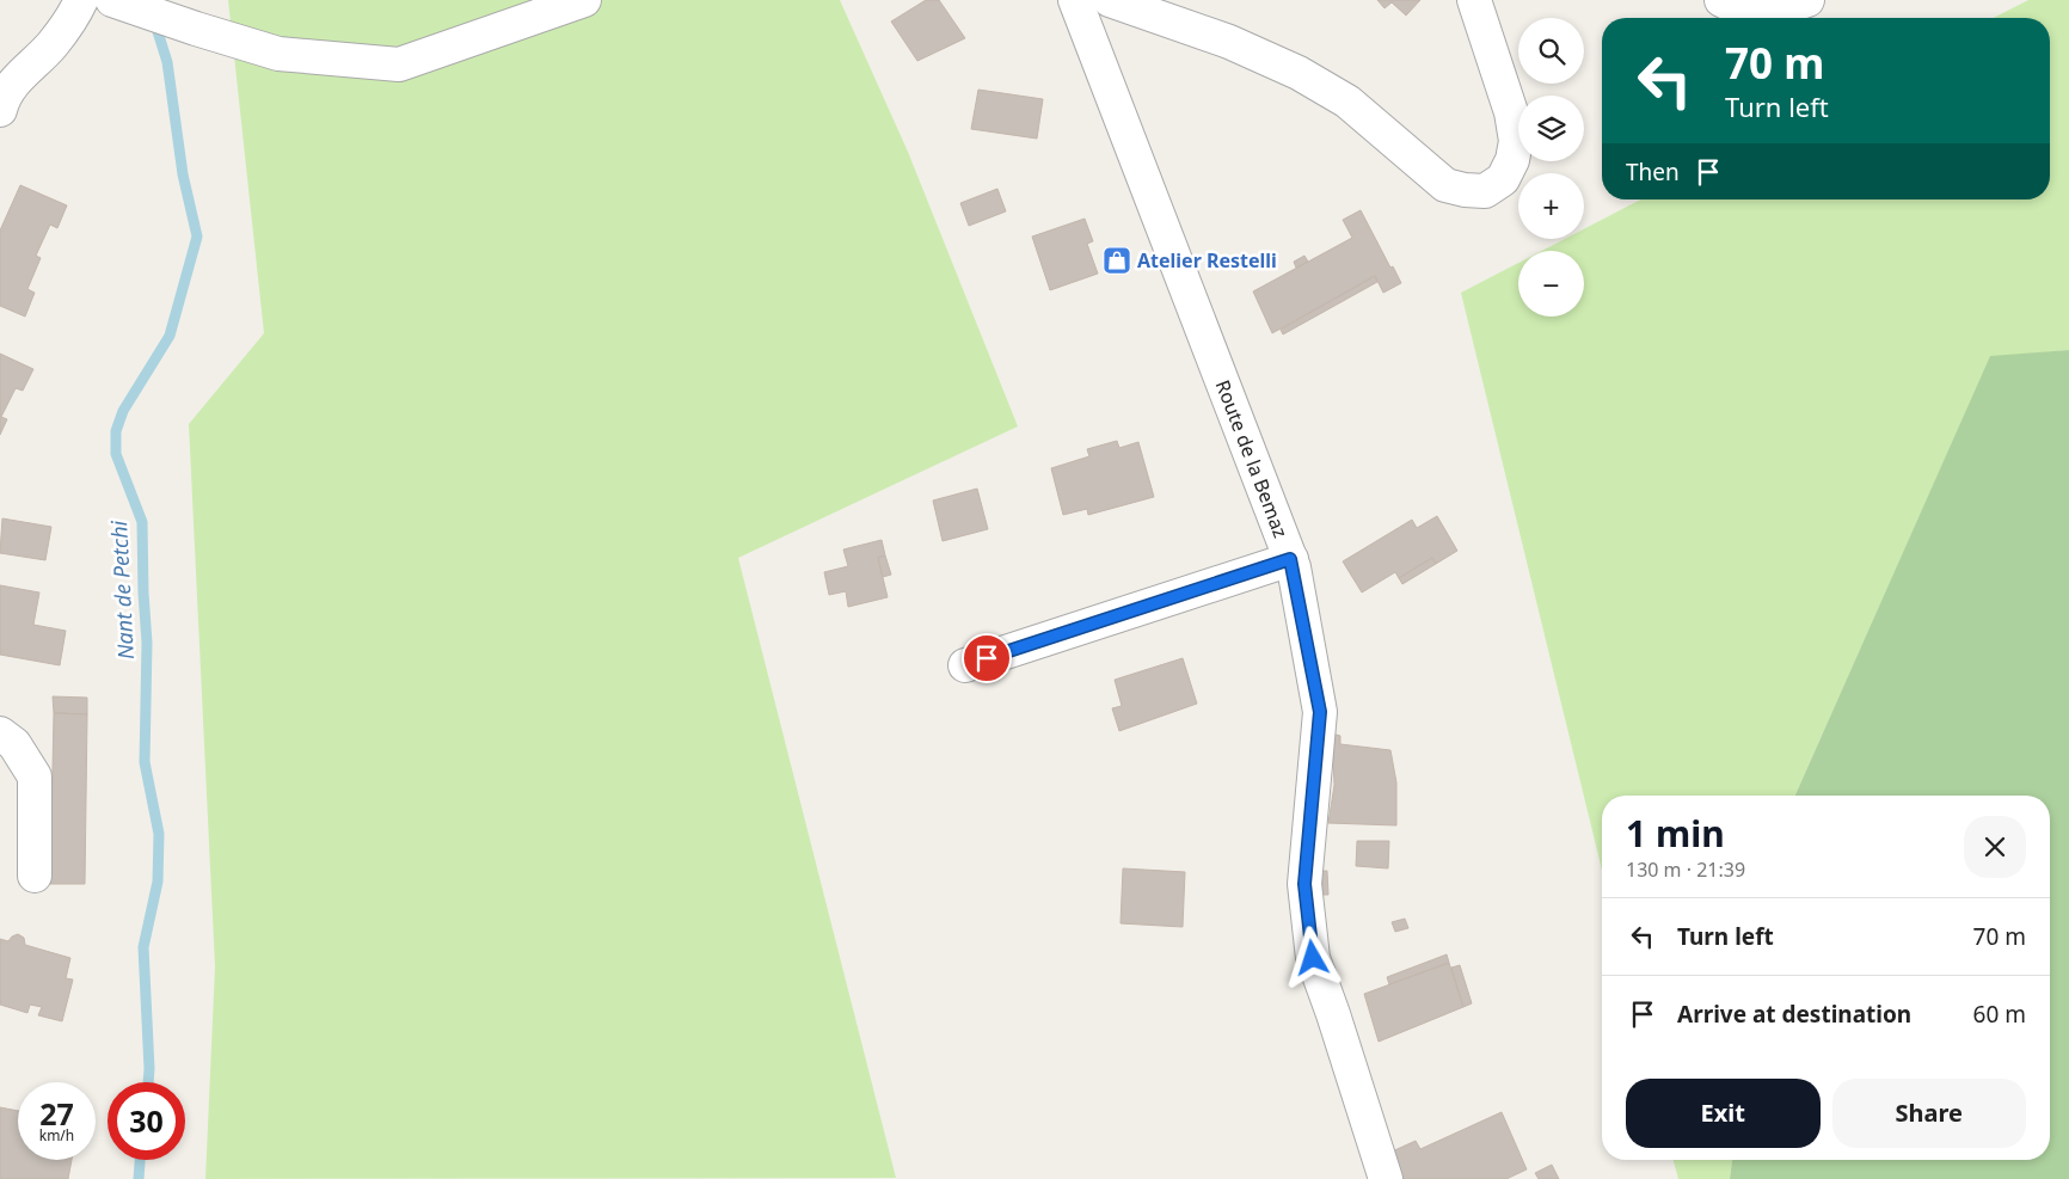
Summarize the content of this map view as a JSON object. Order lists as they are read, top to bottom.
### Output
{
  "streets": {
    "street": ["Route de la Bemaz"]
  },
  "water": ["Nant de Petchi"],
  "places": {
    "shop": ["Atelier Restelli"]
  },
  "page": {
    "map_buttons": ["+", "−"],
    "turn": ["70 m", "Turn left"],
    "then": "Then",
    "heading": ["1 min", "130 m · 21:39"],
    "list": [
      {
        "name": "Turn left",
        "value": "70 m"
      },
      {
        "name": "Arrive at destination",
        "value": "60 m"
      }
    ],
    "buttons": ["Exit", "Share"],
    "speed": "27 km/h",
    "limit": "30"
  }
}
